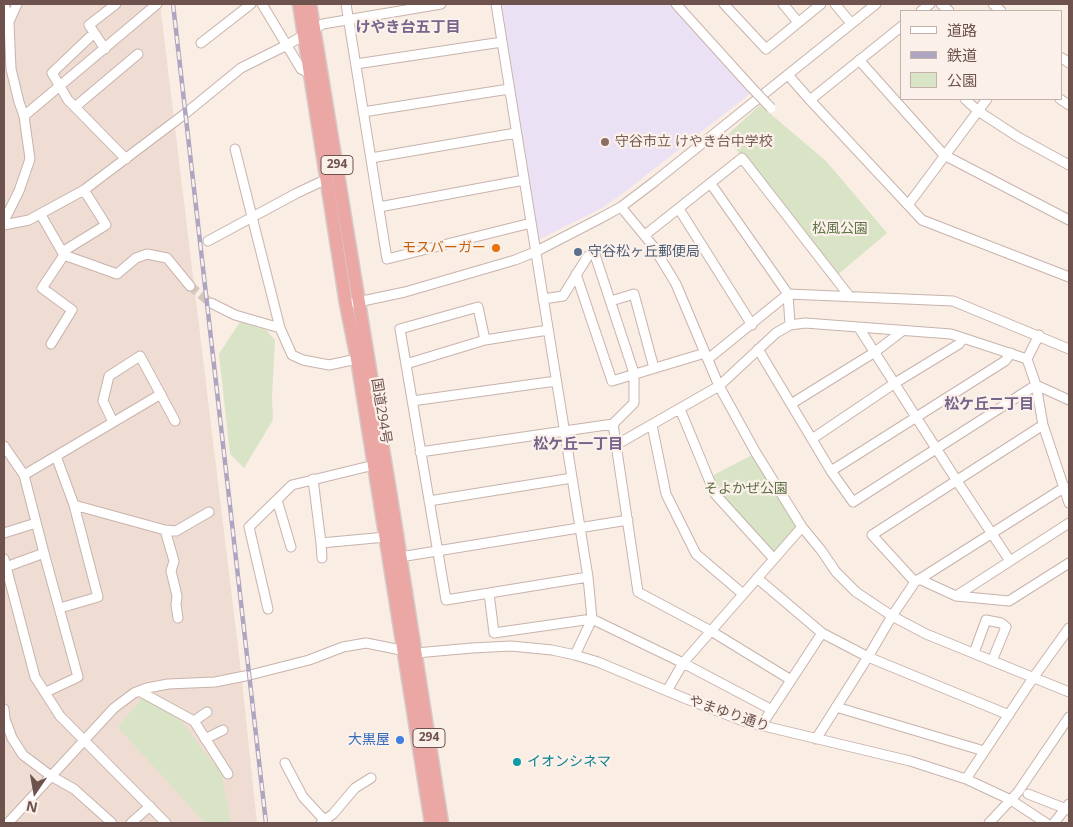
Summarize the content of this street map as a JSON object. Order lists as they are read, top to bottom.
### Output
{
  "streets": {
    "highway": ["294", "国道294号"],
    "street": ["やまゆり通り"]
  },
  "crossings": [
    ["国道294号", "やまゆり通り"]
  ],
  "districts": ["けやき台五丁目", "松ケ丘二丁目", "松ケ丘一丁目"],
  "parks": ["松風公園", "そよかぜ公園"],
  "places": [
    "守谷市立 けやき台中学校",
    "モスバーガー",
    "守谷松ヶ丘郵便局",
    "大黒屋",
    "イオンシネマ"
  ],
  "legend": ["道路", "鉄道", "公園"],
  "north": "bottom"
}
